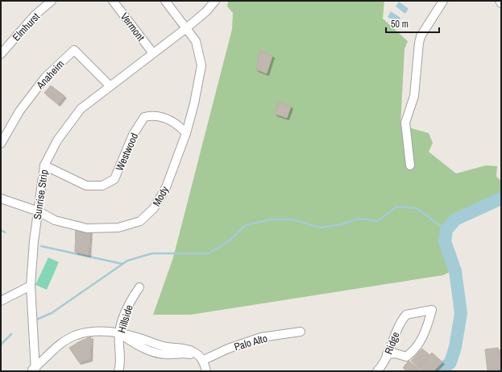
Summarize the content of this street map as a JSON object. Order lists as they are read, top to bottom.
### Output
{
  "streets": {
    "street": [
      "Elmhurst",
      "Vermont",
      "Anaheim",
      "Westwood",
      "Sunrise Strip",
      "Mody",
      "Hillside",
      "Palo Alto",
      "Ridge"
    ]
  },
  "crossings": [
    ["Vermont", "Sunrise Strip"],
    ["Anaheim", "Sunrise Strip"],
    ["Westwood", "Sunrise Strip"],
    ["Westwood", "Mody"],
    ["Sunrise Strip", "Mody"]
  ],
  "scale_bar": "50 m"
}
